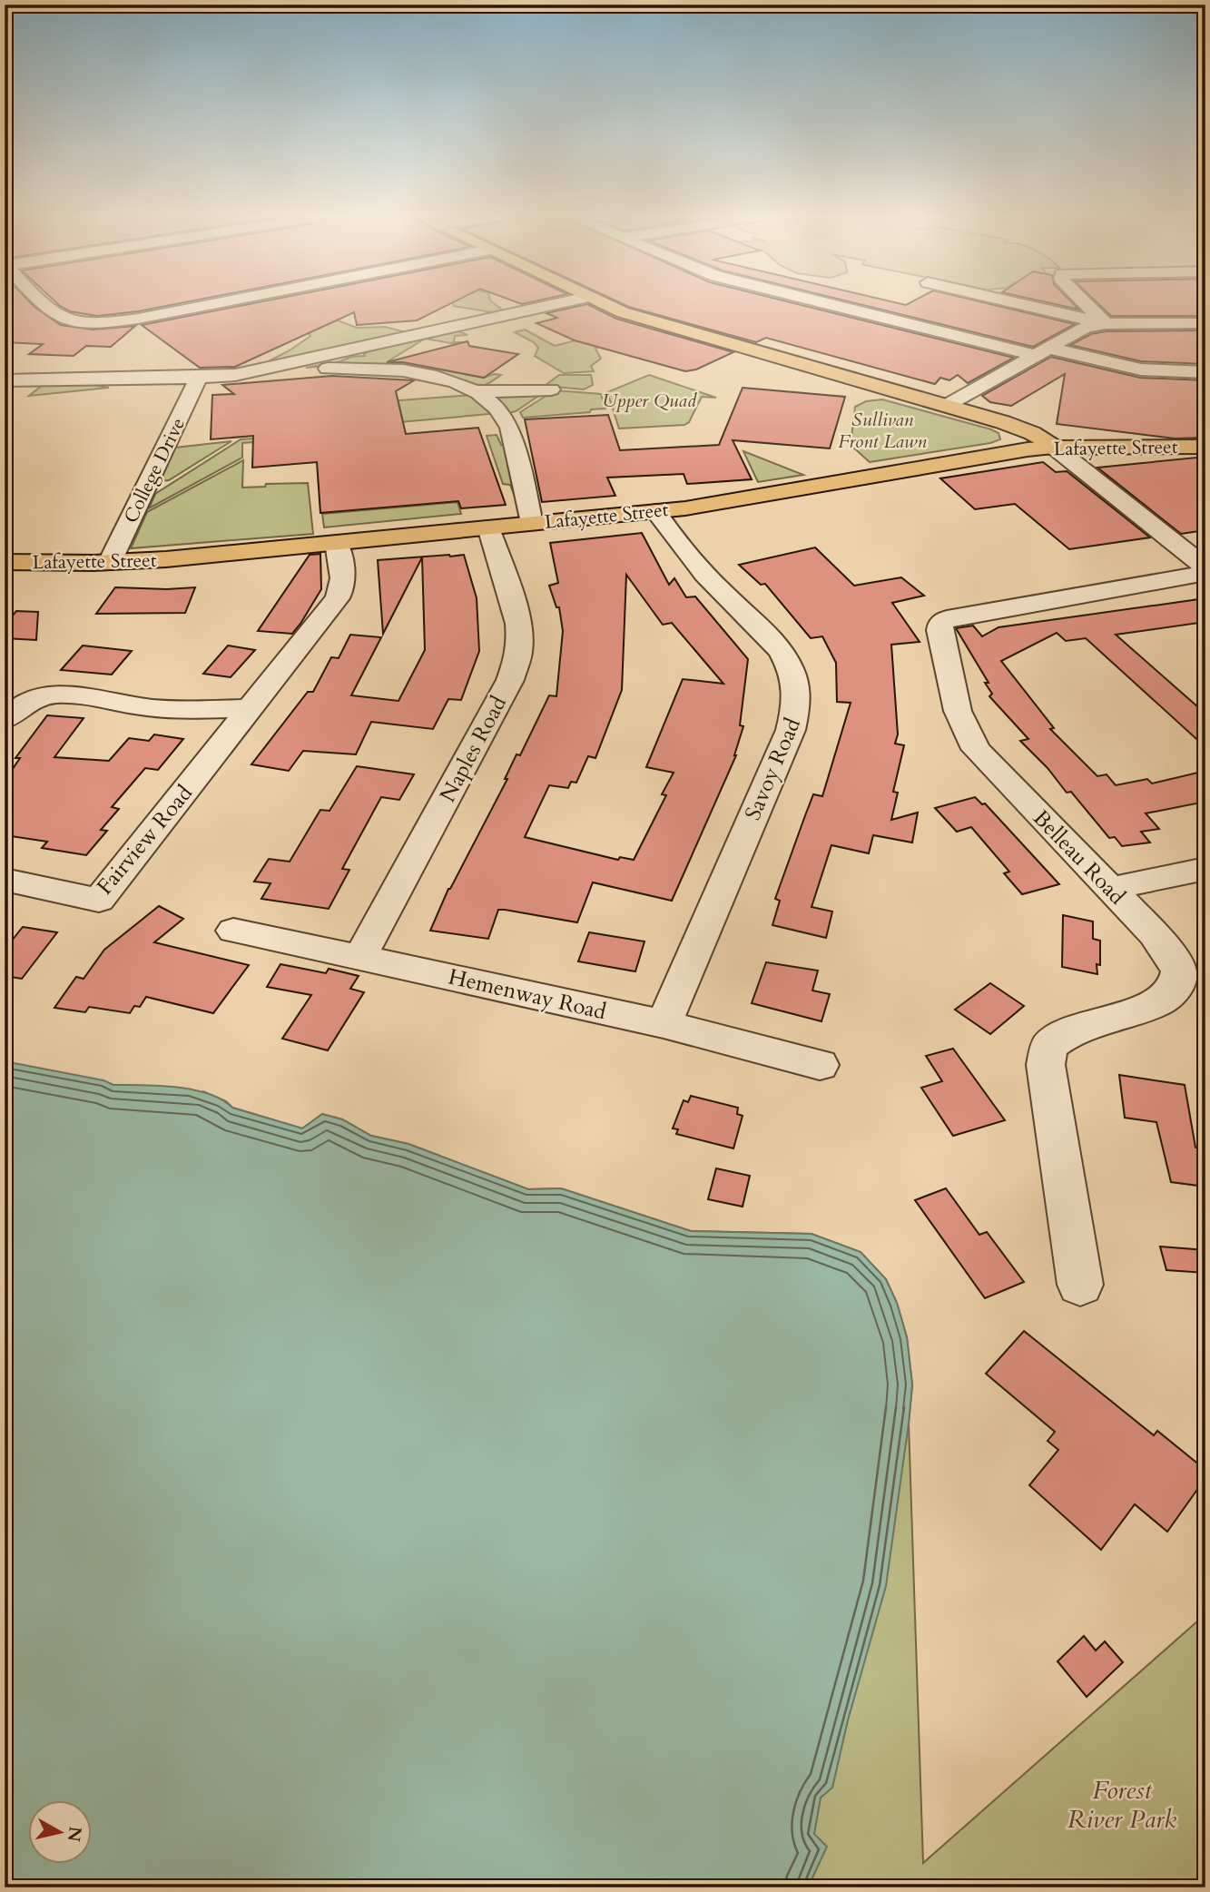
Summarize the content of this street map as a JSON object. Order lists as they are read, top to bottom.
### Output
{
  "streets": {
    "main road": ["Lafayette Street"],
    "street": [
      "College Drive",
      "Naples Road",
      "Savoy Road",
      "Fairview Road",
      "Belleau Road",
      "Hemenway Road"
    ]
  },
  "crossings": [
    ["Lafayette Street", "College Drive"],
    ["Lafayette Street", "Naples Road"],
    ["Lafayette Street", "Savoy Road"],
    ["Lafayette Street", "Fairview Road"],
    ["Naples Road", "Hemenway Road"],
    ["Savoy Road", "Hemenway Road"]
  ],
  "parks": ["Upper Quad", "Sullivan Front Lawn", "Forest River Park"],
  "north": "right"
}
